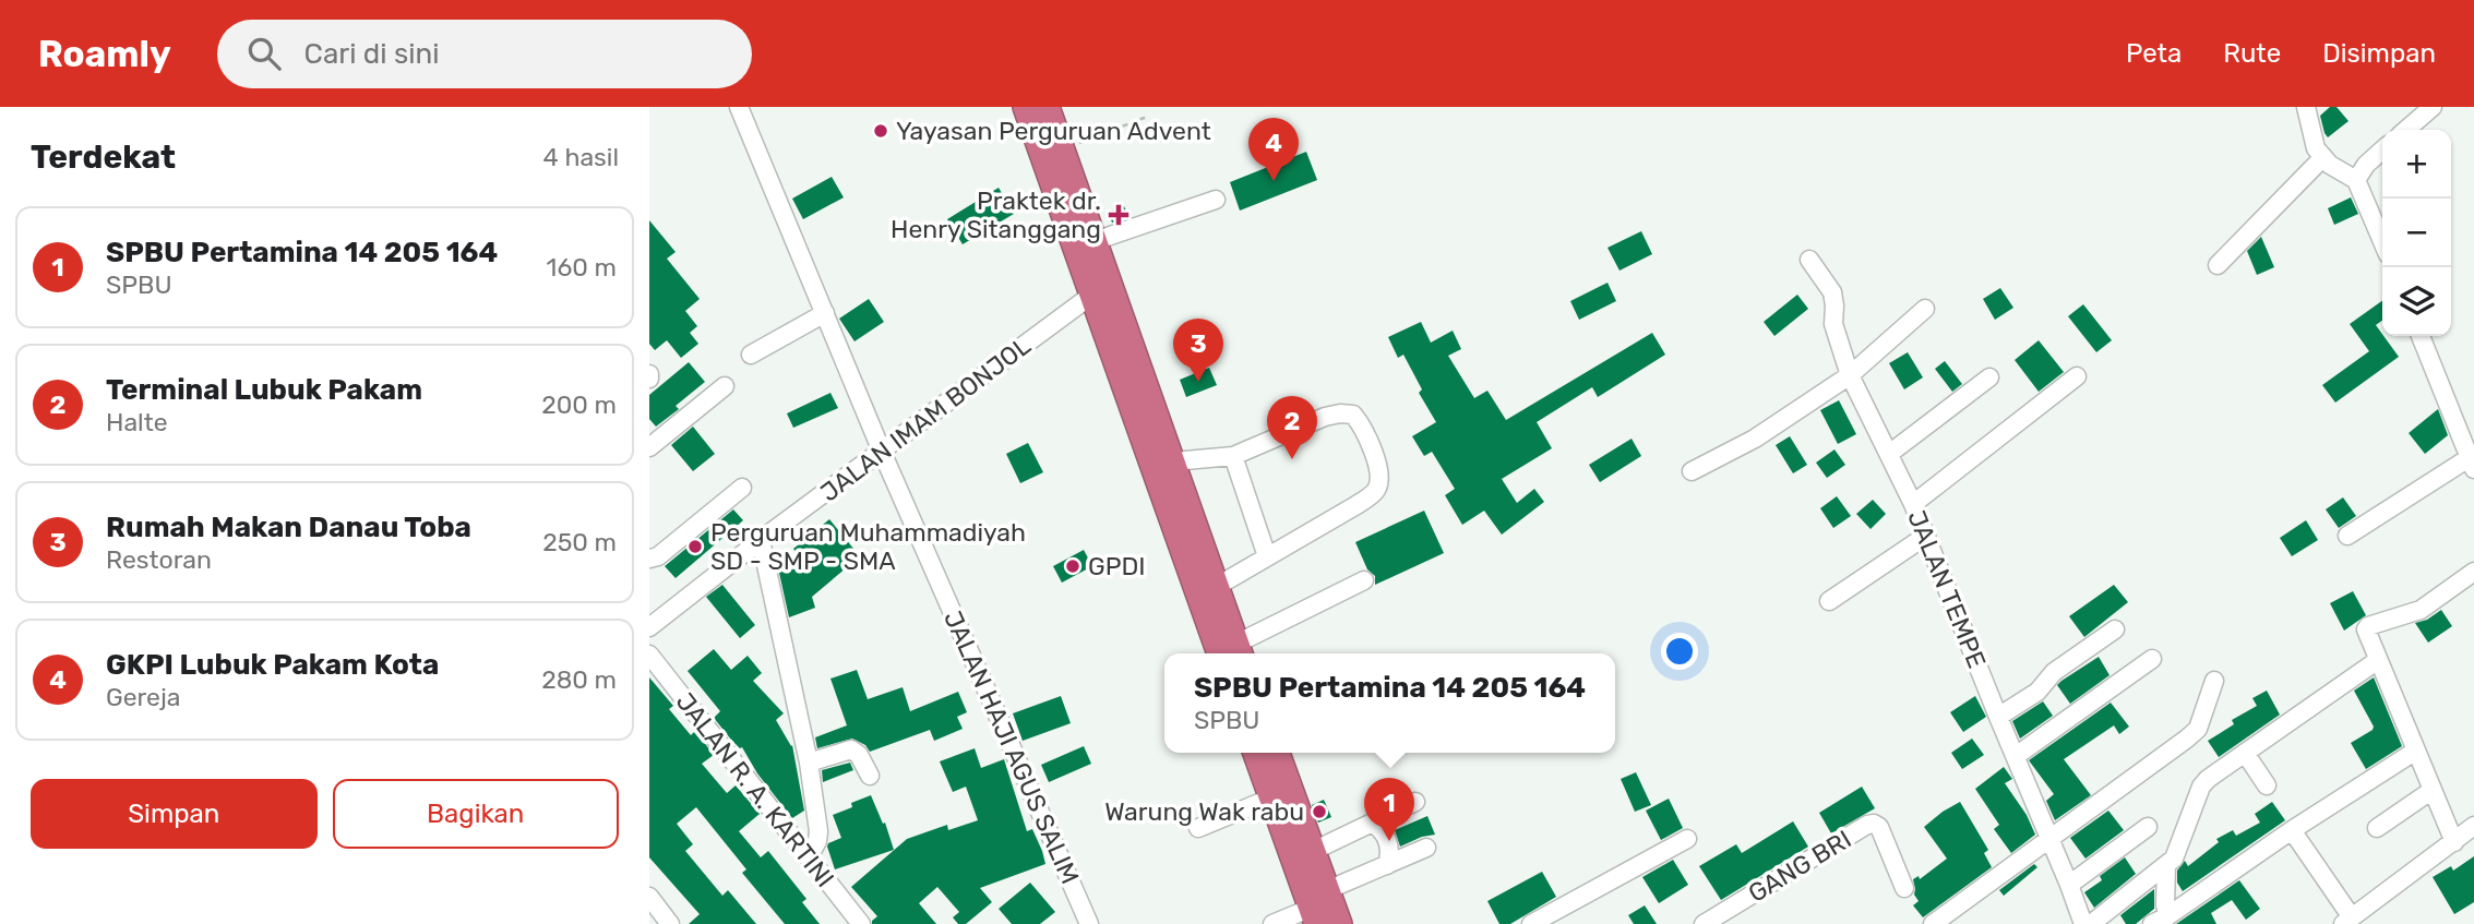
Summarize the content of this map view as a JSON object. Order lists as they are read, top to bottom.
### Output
{
  "streets": {
    "street": [
      "JALAN IMAM BONJOL",
      "JALAN TEMPE",
      "JALAN HAJI AGUS SALIM",
      "JALAN R. A. KARTINI",
      "GANG BRI"
    ]
  },
  "crossings": [
    ["JALAN IMAM BONJOL", "JALAN HAJI AGUS SALIM"]
  ],
  "places": {
    "other": [
      "Yayasan Perguruan Advent",
      "Perguruan Muhammadiyah SD - SMP - SMA",
      "GPDI",
      "Warung Wak rabu"
    ],
    "health": ["Praktek dr. Henry Sitanggang"]
  },
  "page": {
    "header": "Roamly",
    "search": "Cari di sini",
    "nav": ["Peta", "Rute", "Disimpan"],
    "heading": ["Terdekat", "4 hasil"],
    "pins": [
      "4",
      "3",
      "2",
      "1"
    ],
    "map_buttons": ["+", "−"],
    "list": [
      {
        "mark": "1",
        "name": "SPBU Pertamina 14 205 164",
        "note": "SPBU",
        "value": "160 m"
      },
      {
        "mark": "2",
        "name": "Terminal Lubuk Pakam",
        "note": "Halte",
        "value": "200 m"
      },
      {
        "mark": "3",
        "name": "Rumah Makan Danau Toba",
        "note": "Restoran",
        "value": "250 m"
      },
      {
        "mark": "4",
        "name": "GKPI Lubuk Pakam Kota",
        "note": "Gereja",
        "value": "280 m"
      }
    ],
    "popup": ["SPBU Pertamina 14 205 164", "SPBU"],
    "buttons": ["Simpan", "Bagikan"]
  }
}
